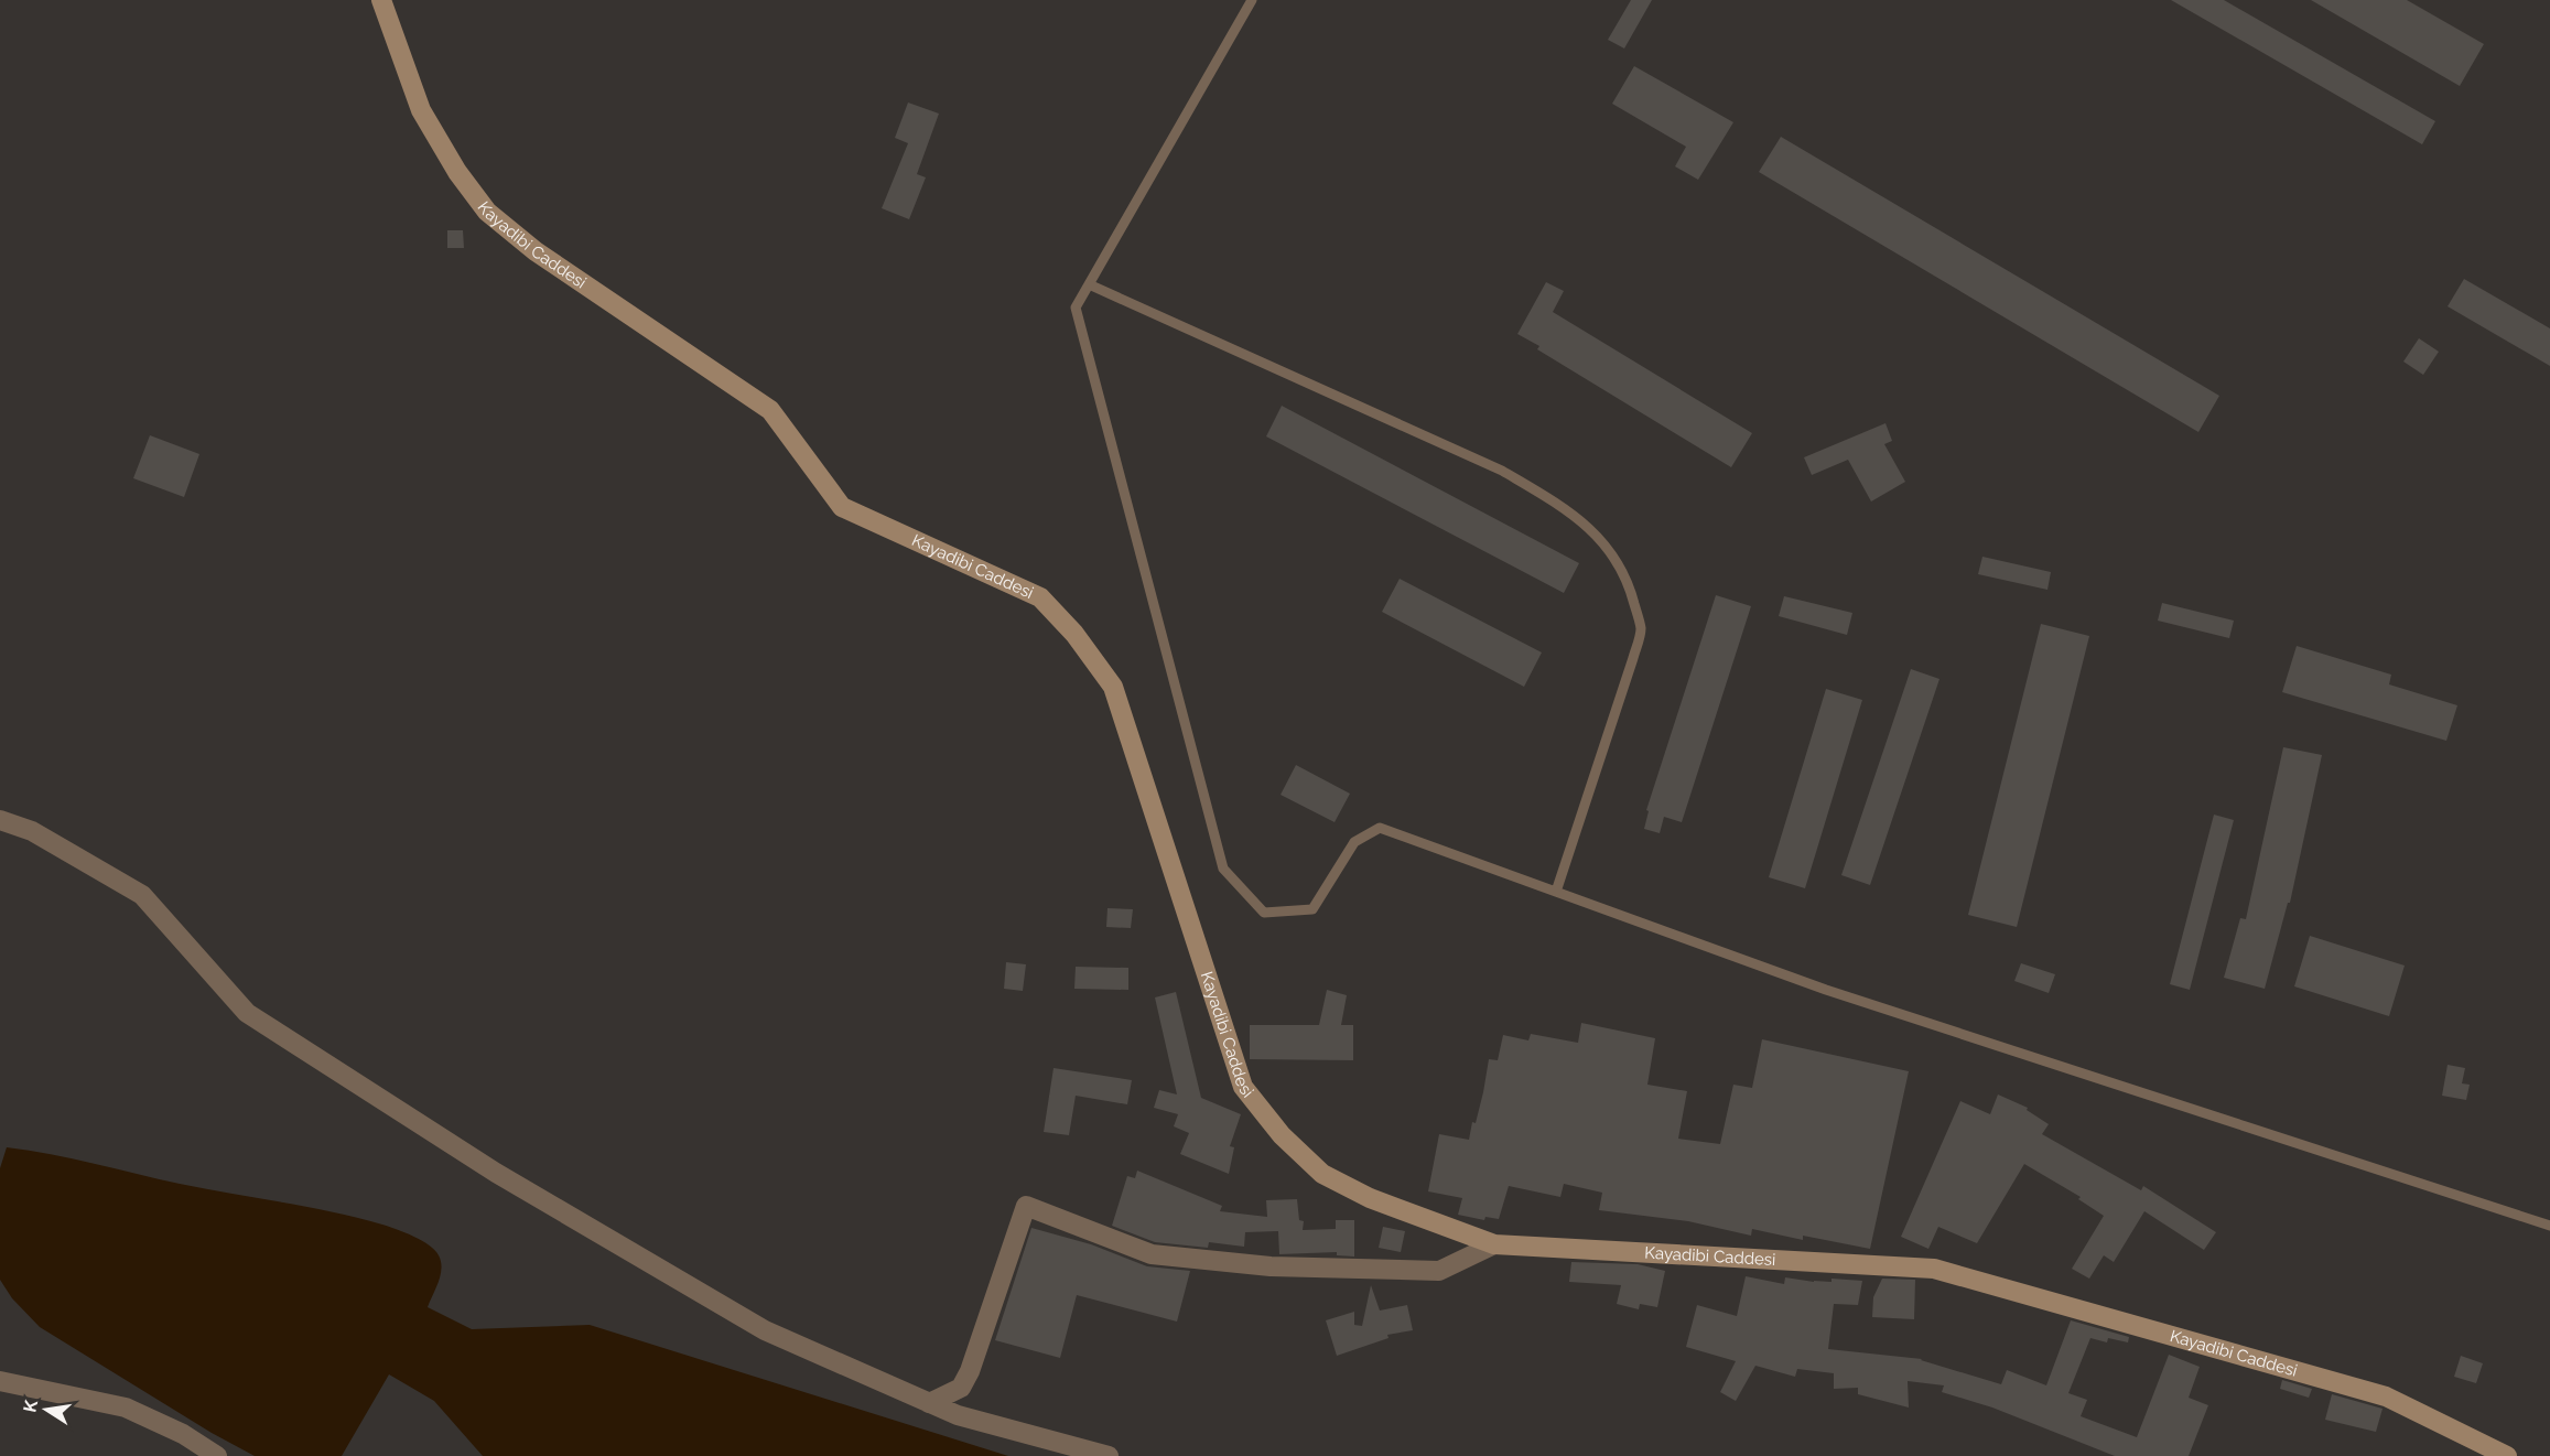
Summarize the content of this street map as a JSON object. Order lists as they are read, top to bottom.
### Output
{
  "streets": {
    "street": ["Kayadibi Caddesi"]
  },
  "north": "left"
}
